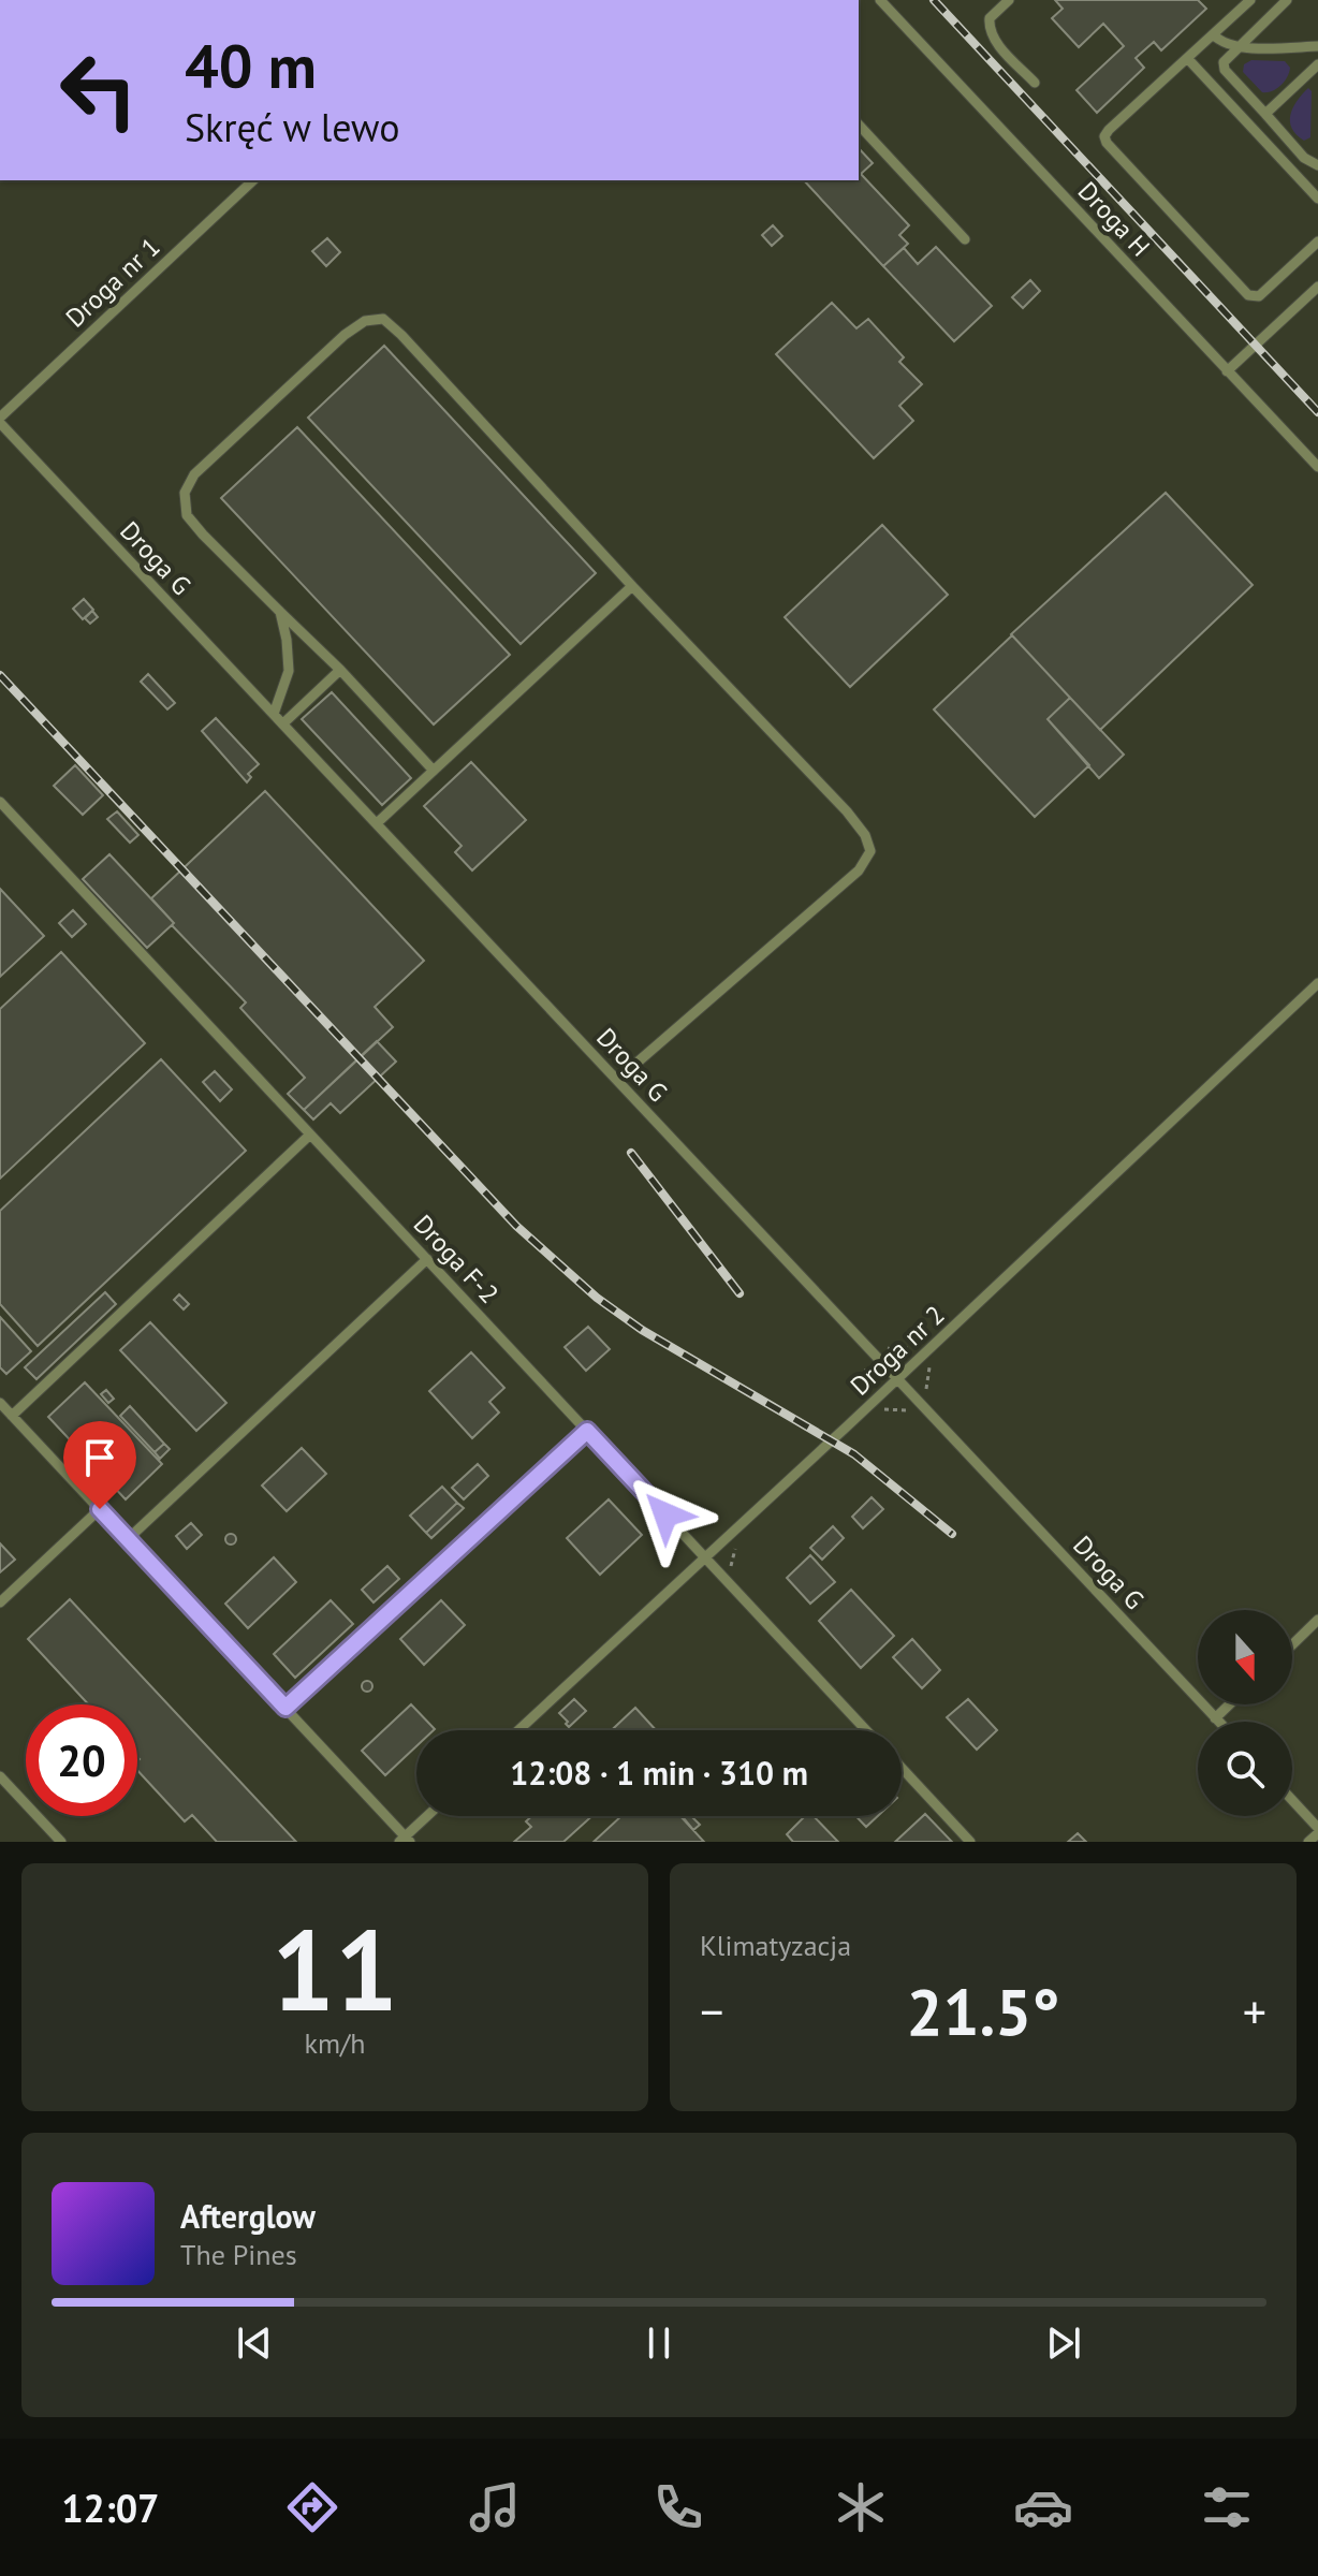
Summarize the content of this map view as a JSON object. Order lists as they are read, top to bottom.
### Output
{
  "streets": {
    "lane": [
      "Droga H",
      "Droga nr 1",
      "Droga G",
      "Droga F-2",
      "Droga nr 2"
    ]
  },
  "crossings": [
    ["Droga nr 1", "Droga G"],
    ["Droga G", "Droga nr 2"],
    ["Droga F-2", "Droga nr 2"]
  ],
  "north": "bottom",
  "page": {
    "turn": ["40 m", "Skręć w lewo"],
    "limit": "20",
    "trip": "12:08 · 1 min · 310 m",
    "tile": [
      ["11", "km/h"],
      "Klimatyzacja"
    ],
    "heat": ["−", "21.5°", "+"],
    "song": ["Afterglow", "The Pines"],
    "tabs": "12:07"
  }
}
